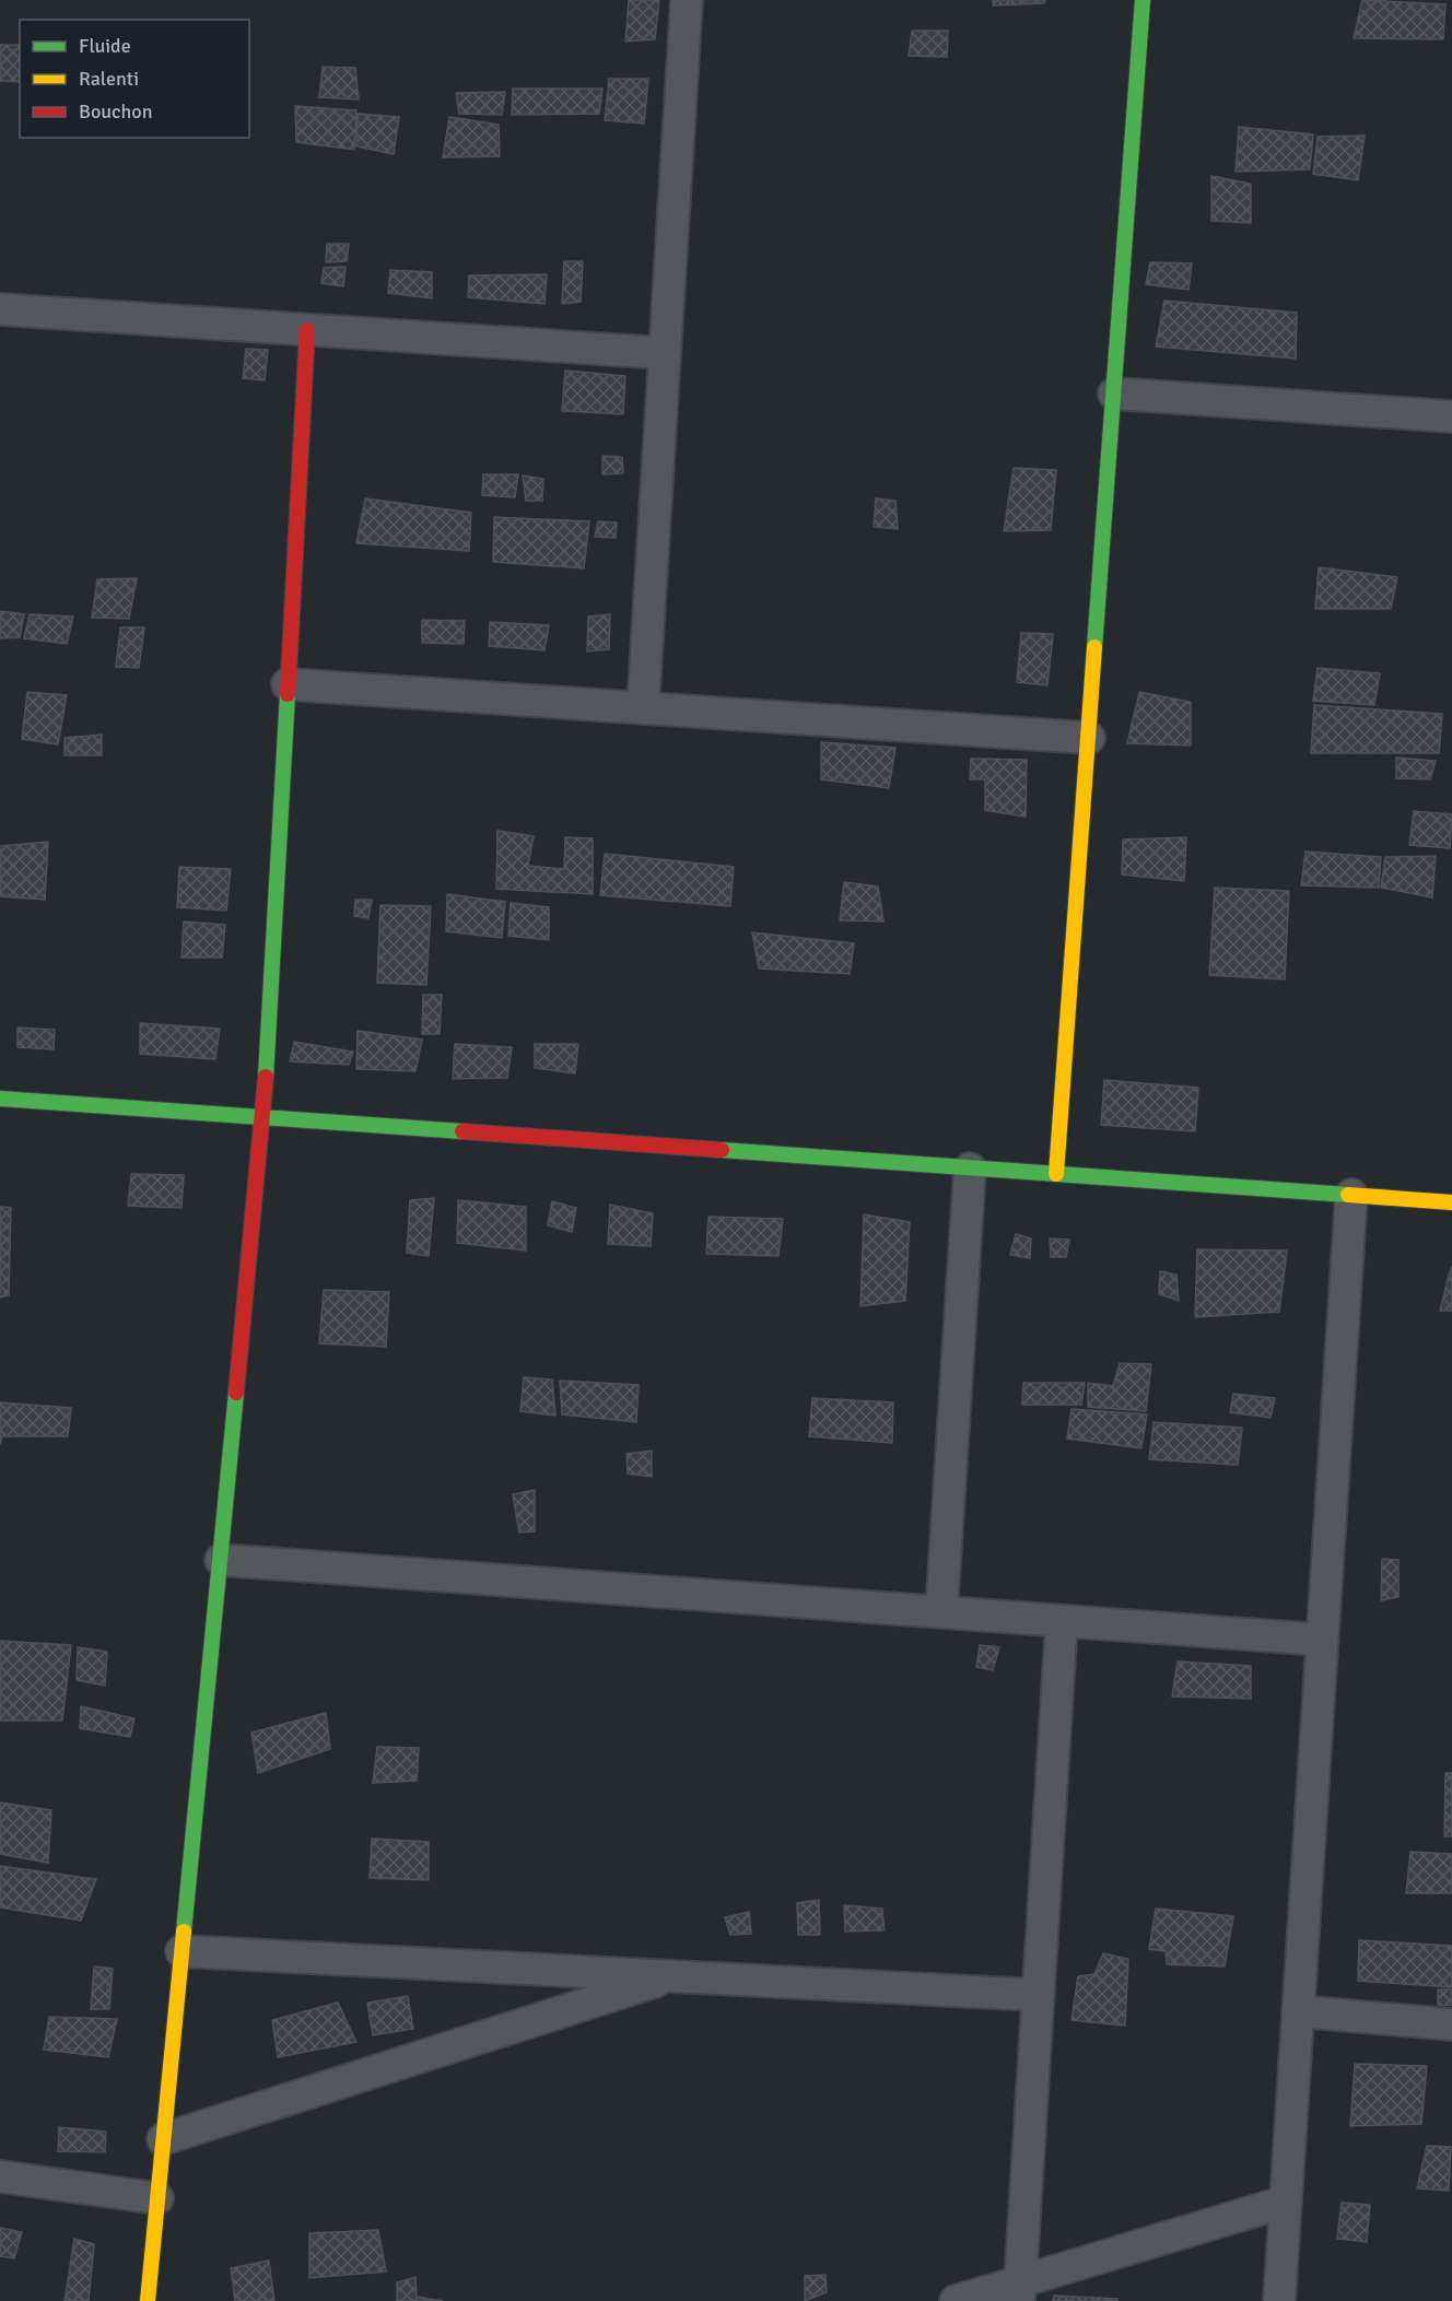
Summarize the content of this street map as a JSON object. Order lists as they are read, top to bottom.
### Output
{
  "legend": ["Fluide", "Ralenti", "Bouchon"]
}
